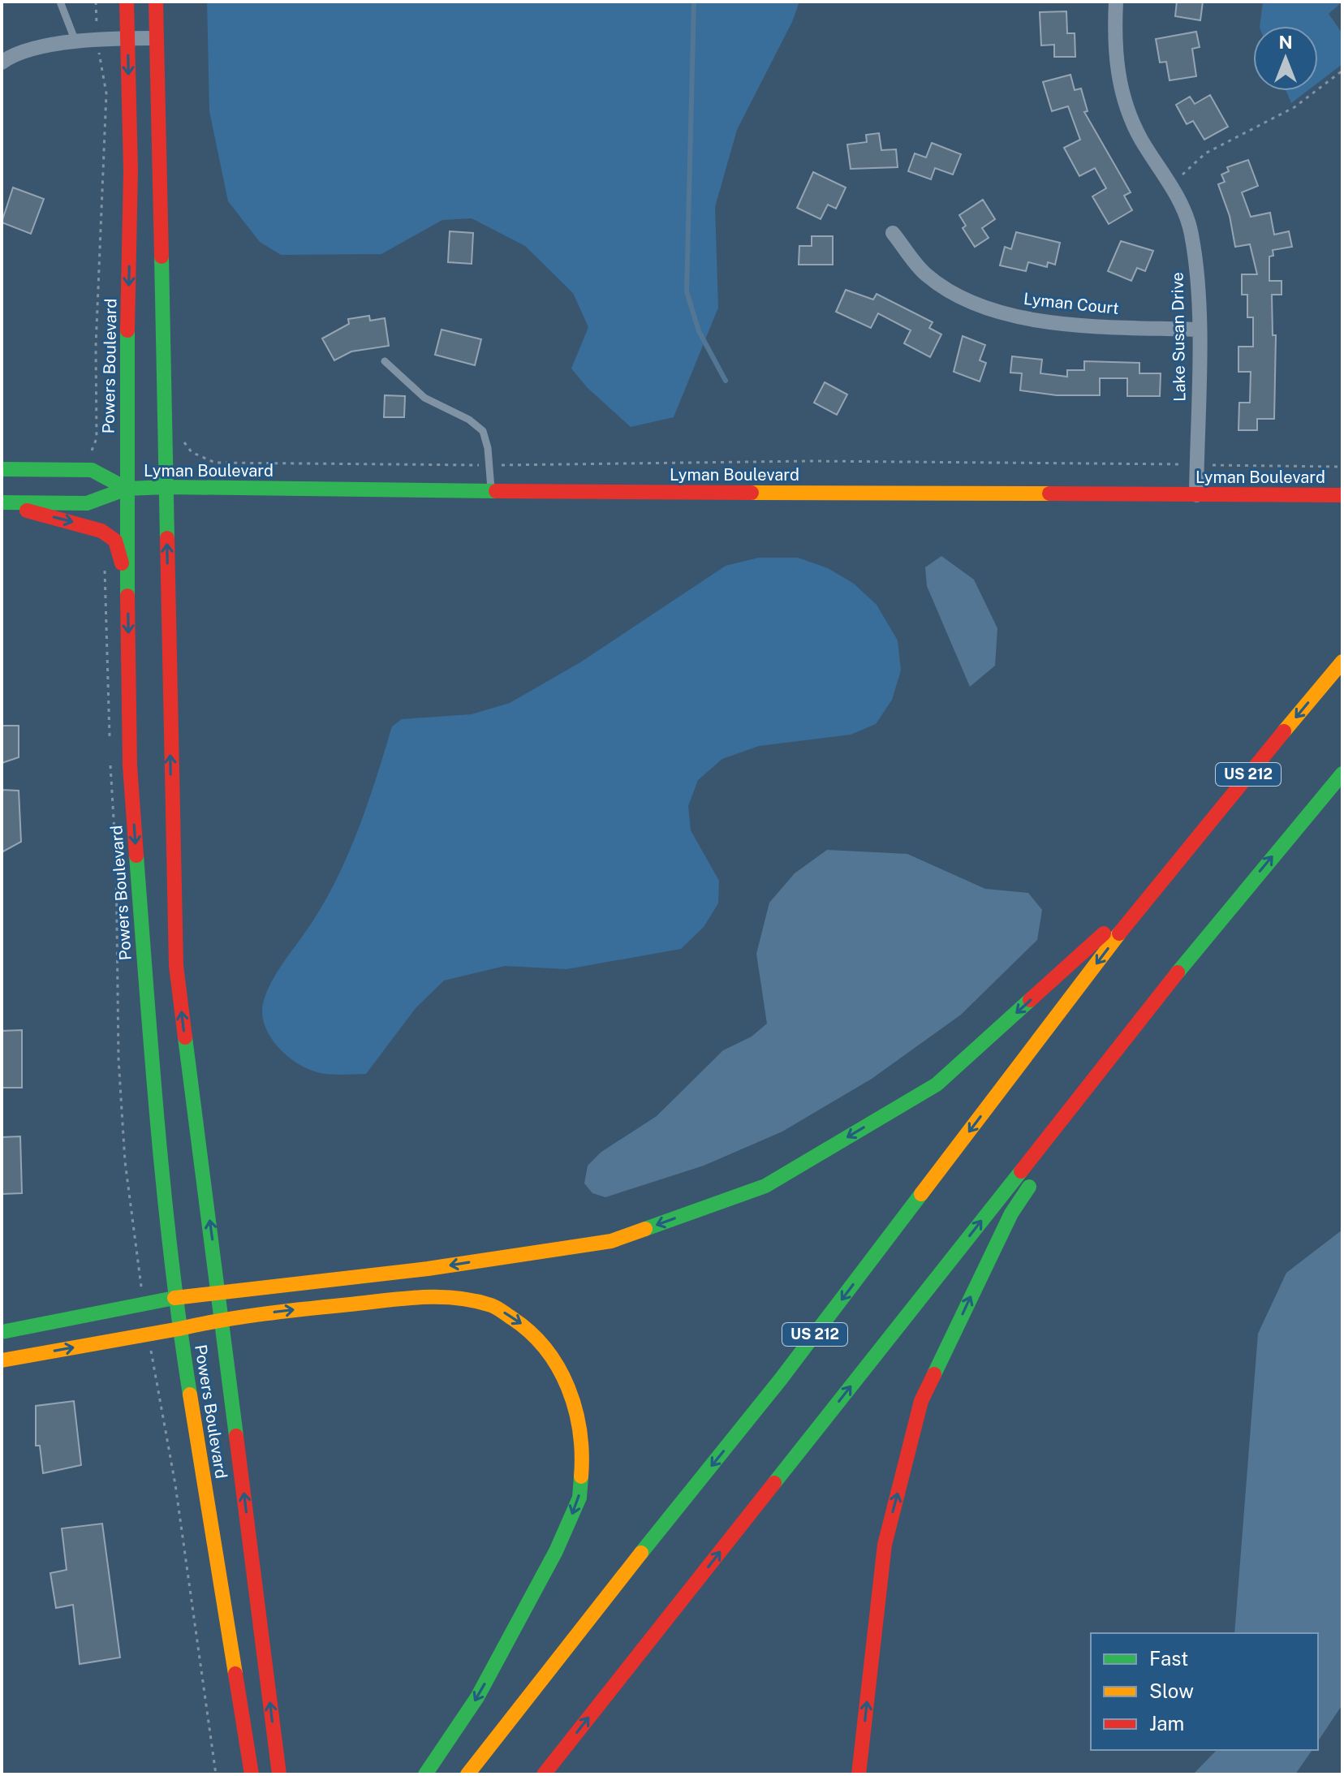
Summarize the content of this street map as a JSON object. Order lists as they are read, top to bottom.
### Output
{
  "streets": {
    "main road": ["Powers Boulevard", "Lyman Boulevard", "US 212"],
    "street": ["Lyman Court", "Lake Susan Drive"]
  },
  "crossings": [
    ["Lyman Court", "Lake Susan Drive"],
    ["Lake Susan Drive", "Lyman Boulevard"],
    ["Powers Boulevard", "Lyman Boulevard"]
  ],
  "legend": ["Fast", "Slow", "Jam"],
  "north": "top"
}
